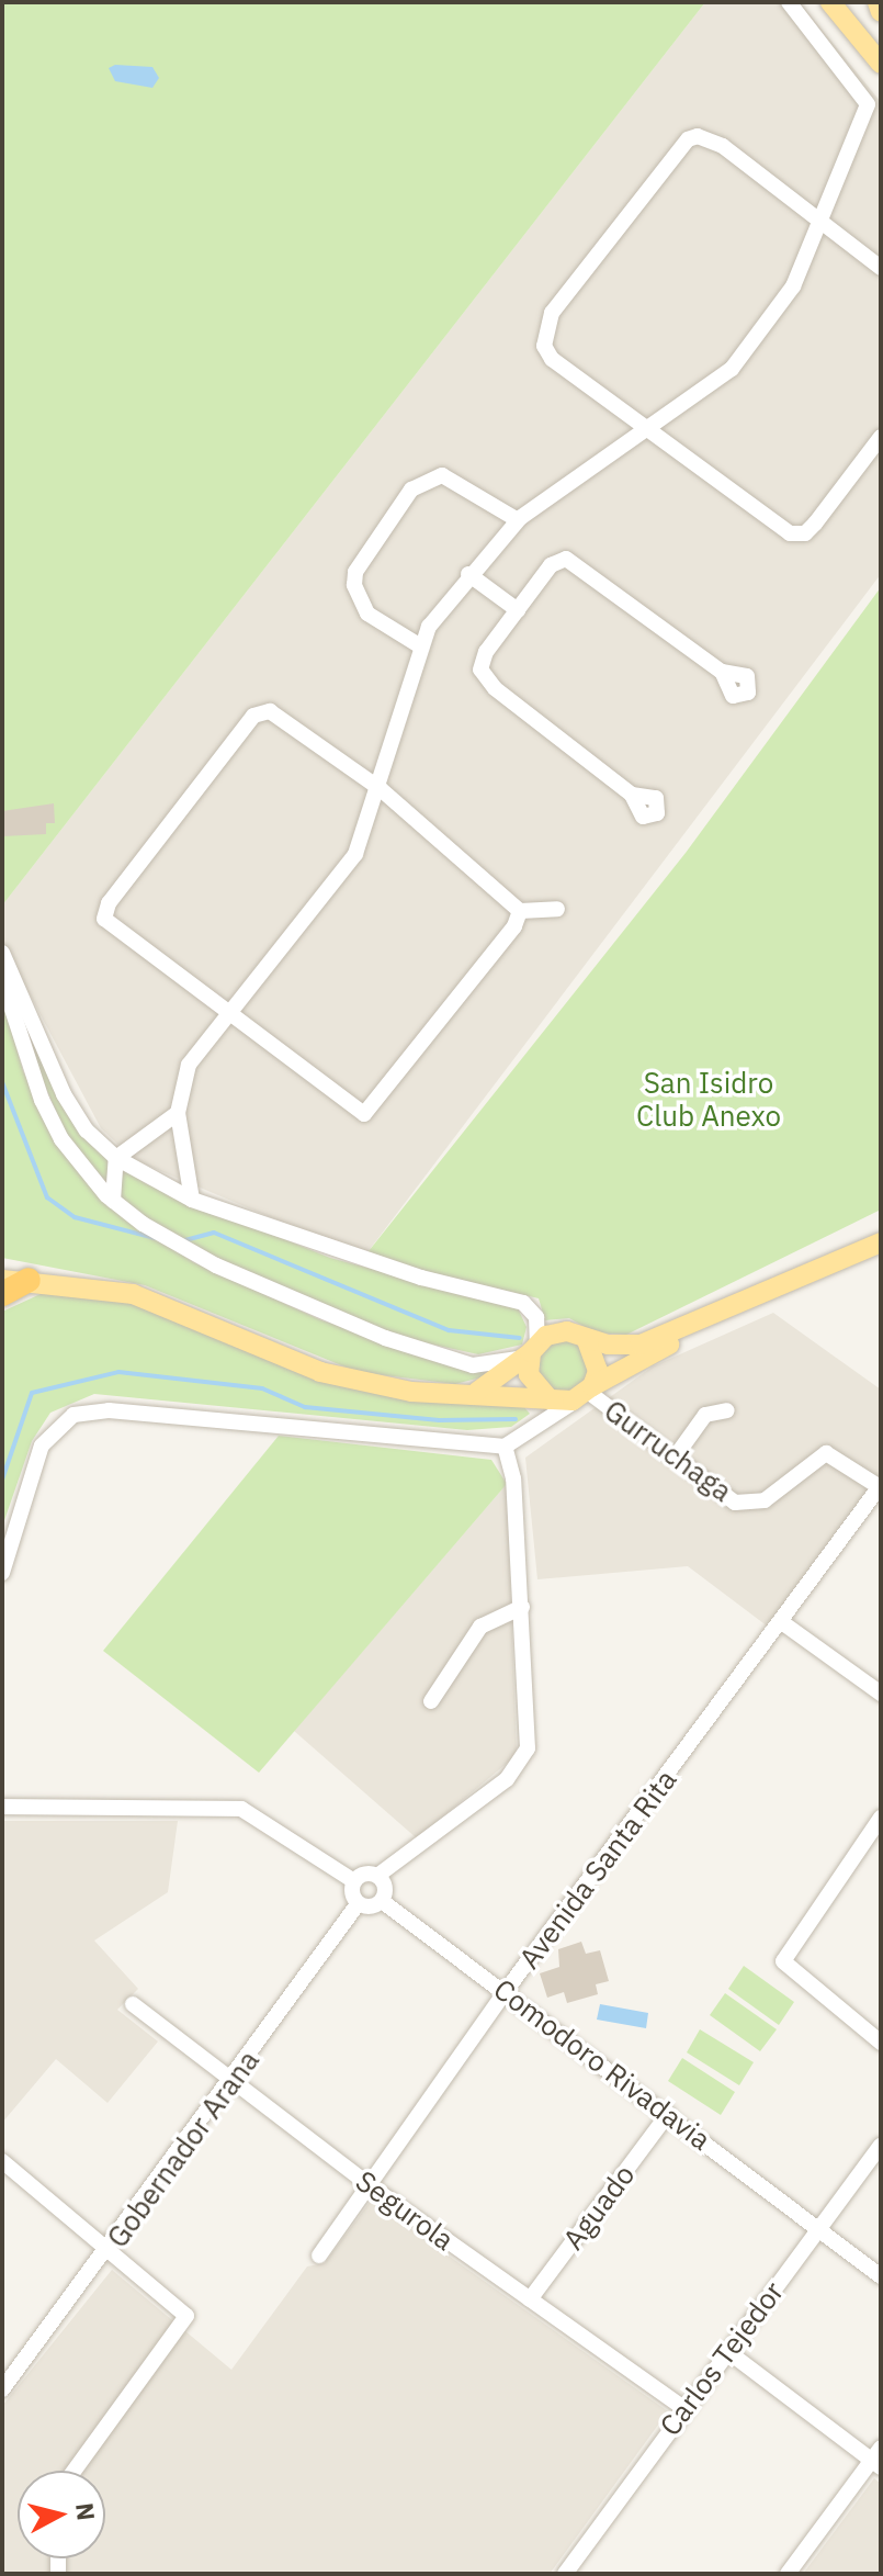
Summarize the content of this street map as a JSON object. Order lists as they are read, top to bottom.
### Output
{
  "streets": {
    "street": [
      "Gurruchaga",
      "Avenida Santa Rita",
      "Comodoro Rivadavia",
      "Gobernador Arana",
      "Aguado",
      "Segurola",
      "Carlos Tejedor"
    ]
  },
  "crossings": [
    ["Gurruchaga", "Avenida Santa Rita"],
    ["Avenida Santa Rita", "Comodoro Rivadavia"],
    ["Avenida Santa Rita", "Segurola"],
    ["Comodoro Rivadavia", "Aguado"],
    ["Comodoro Rivadavia", "Carlos Tejedor"],
    ["Gobernador Arana", "Segurola"],
    ["Aguado", "Segurola"],
    ["Segurola", "Carlos Tejedor"]
  ],
  "parks": ["San Isidro Club Anexo"],
  "north": "right"
}
